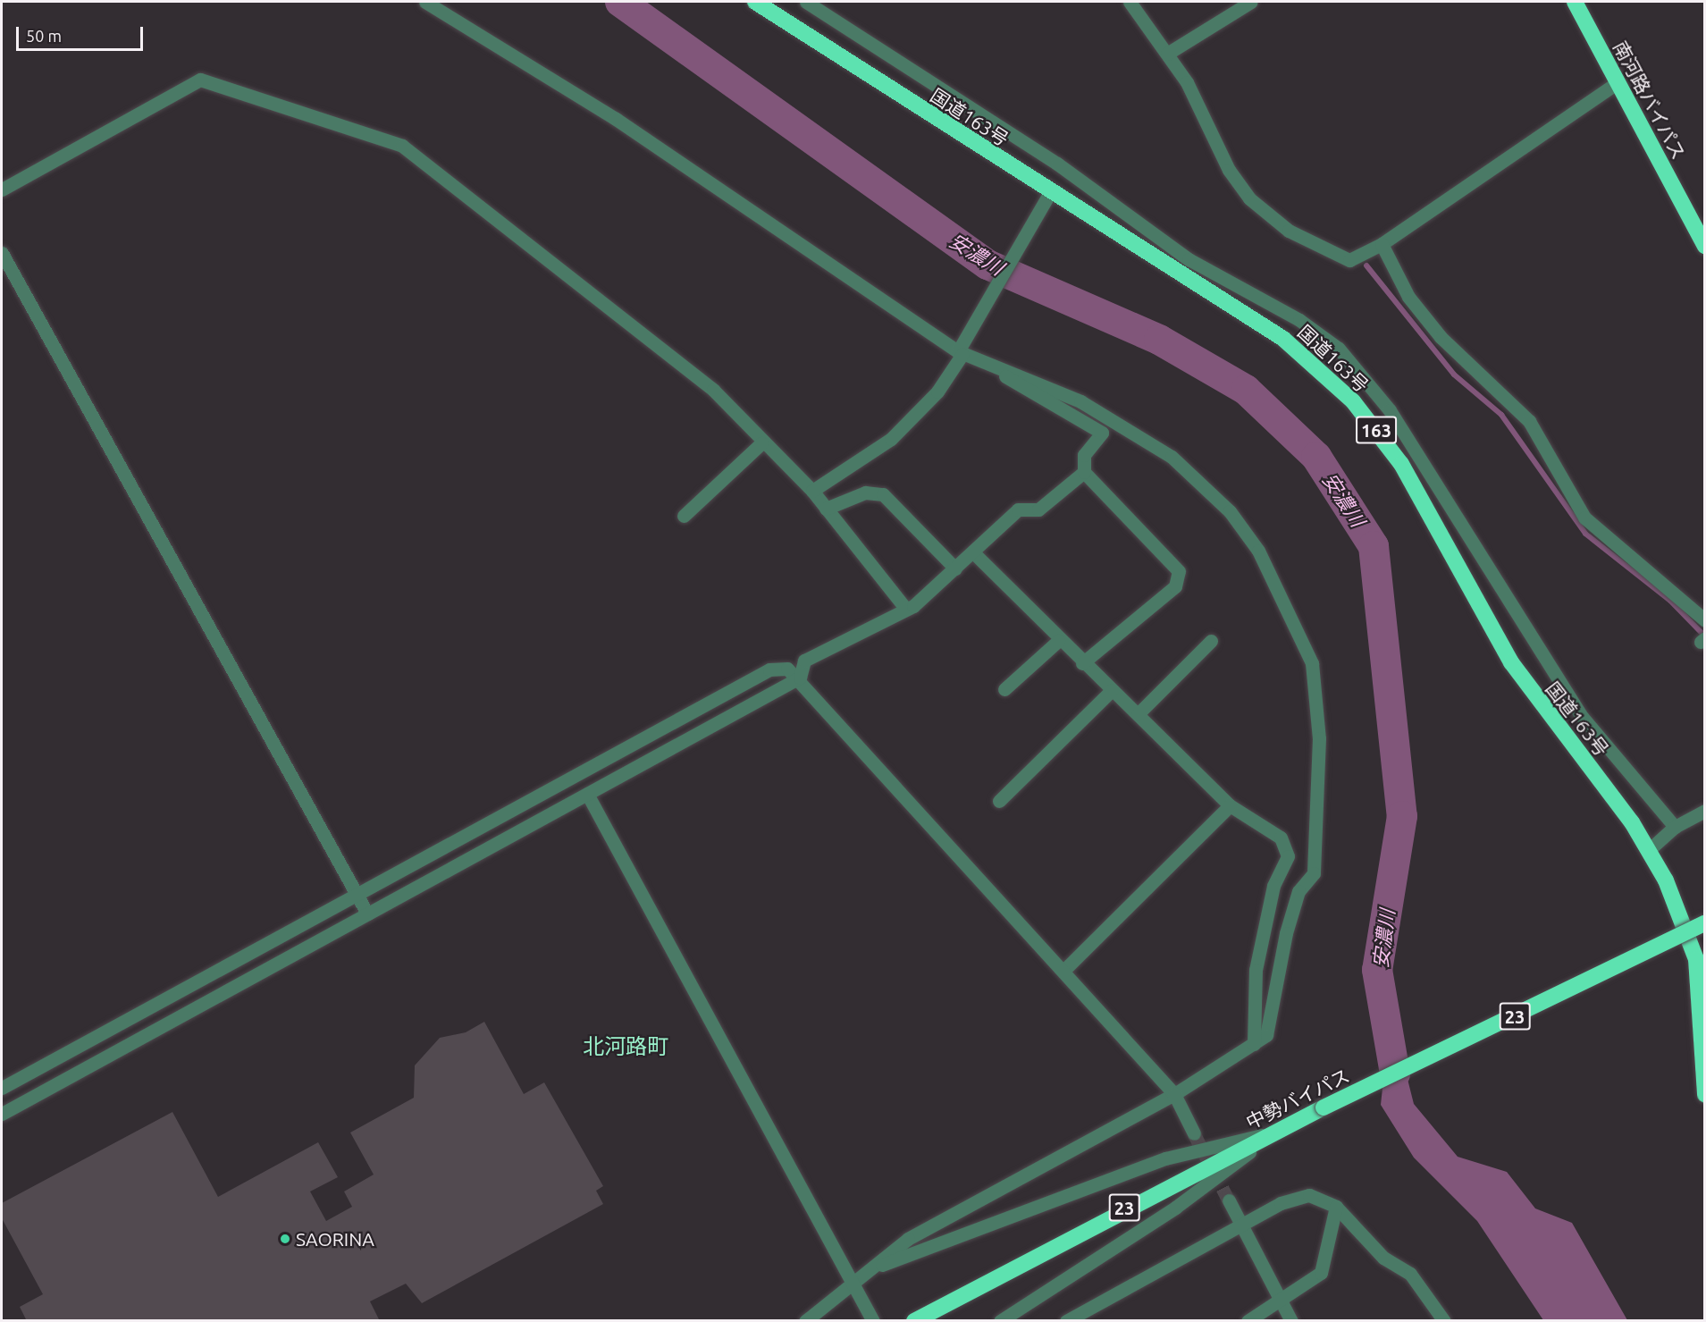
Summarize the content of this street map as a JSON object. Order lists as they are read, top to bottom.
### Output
{
  "streets": {
    "highway": [
      "南河路バイパス",
      "国道163号",
      "163",
      "23",
      "中勢バイパス"
    ]
  },
  "districts": ["北河路町"],
  "water": ["安濃川"],
  "places": ["SAORINA"],
  "scale_bar": "50 m"
}
